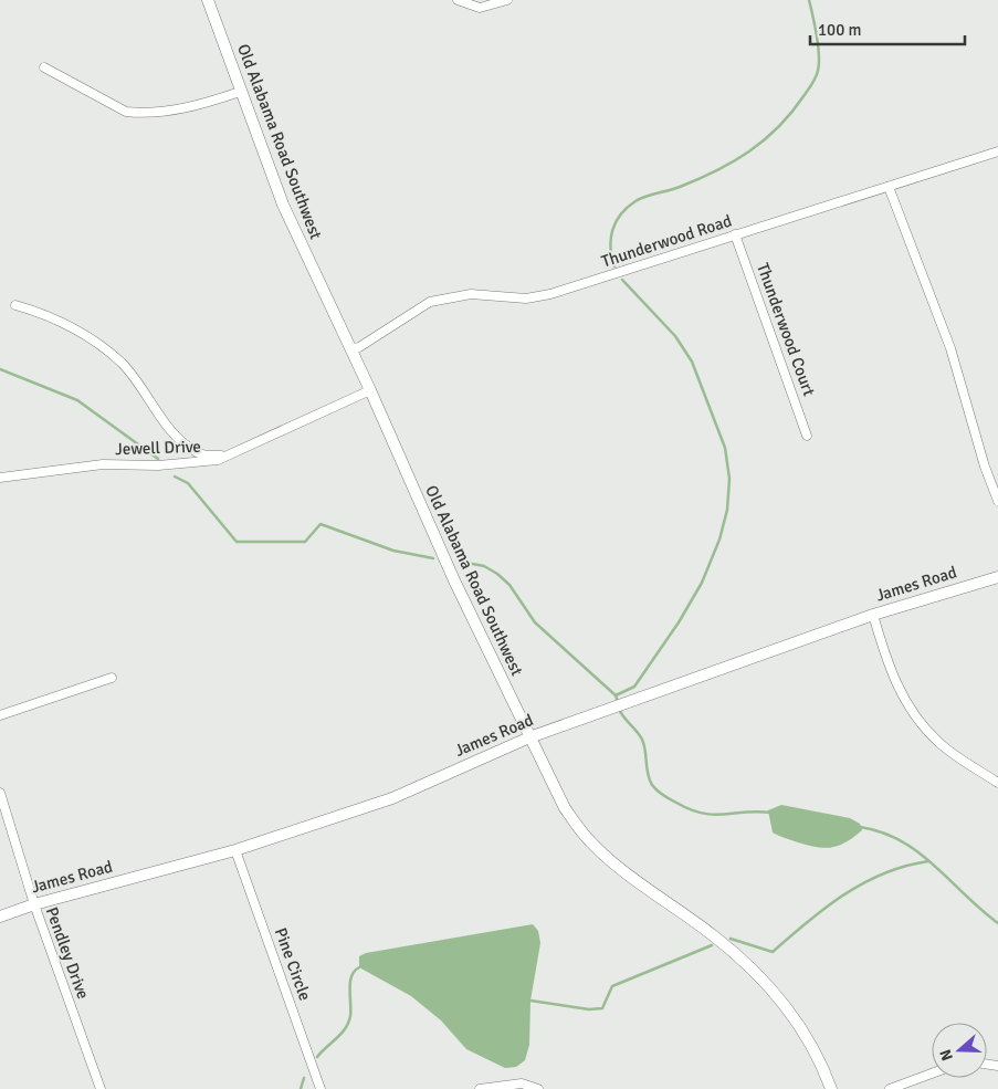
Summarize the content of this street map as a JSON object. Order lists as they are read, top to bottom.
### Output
{
  "streets": {
    "street": [
      "Old Alabama Road Southwest",
      "Thunderwood Road",
      "Thunderwood Court",
      "Jewell Drive",
      "James Road",
      "Pendley Drive",
      "Pine Circle"
    ]
  },
  "crossings": [
    ["Old Alabama Road Southwest", "Thunderwood Road"],
    ["Old Alabama Road Southwest", "Jewell Drive"],
    ["Old Alabama Road Southwest", "James Road"],
    ["Thunderwood Road", "Thunderwood Court"],
    ["James Road", "Pendley Drive"],
    ["James Road", "Pine Circle"]
  ],
  "scale_bar": "100 m",
  "north": "left"
}
